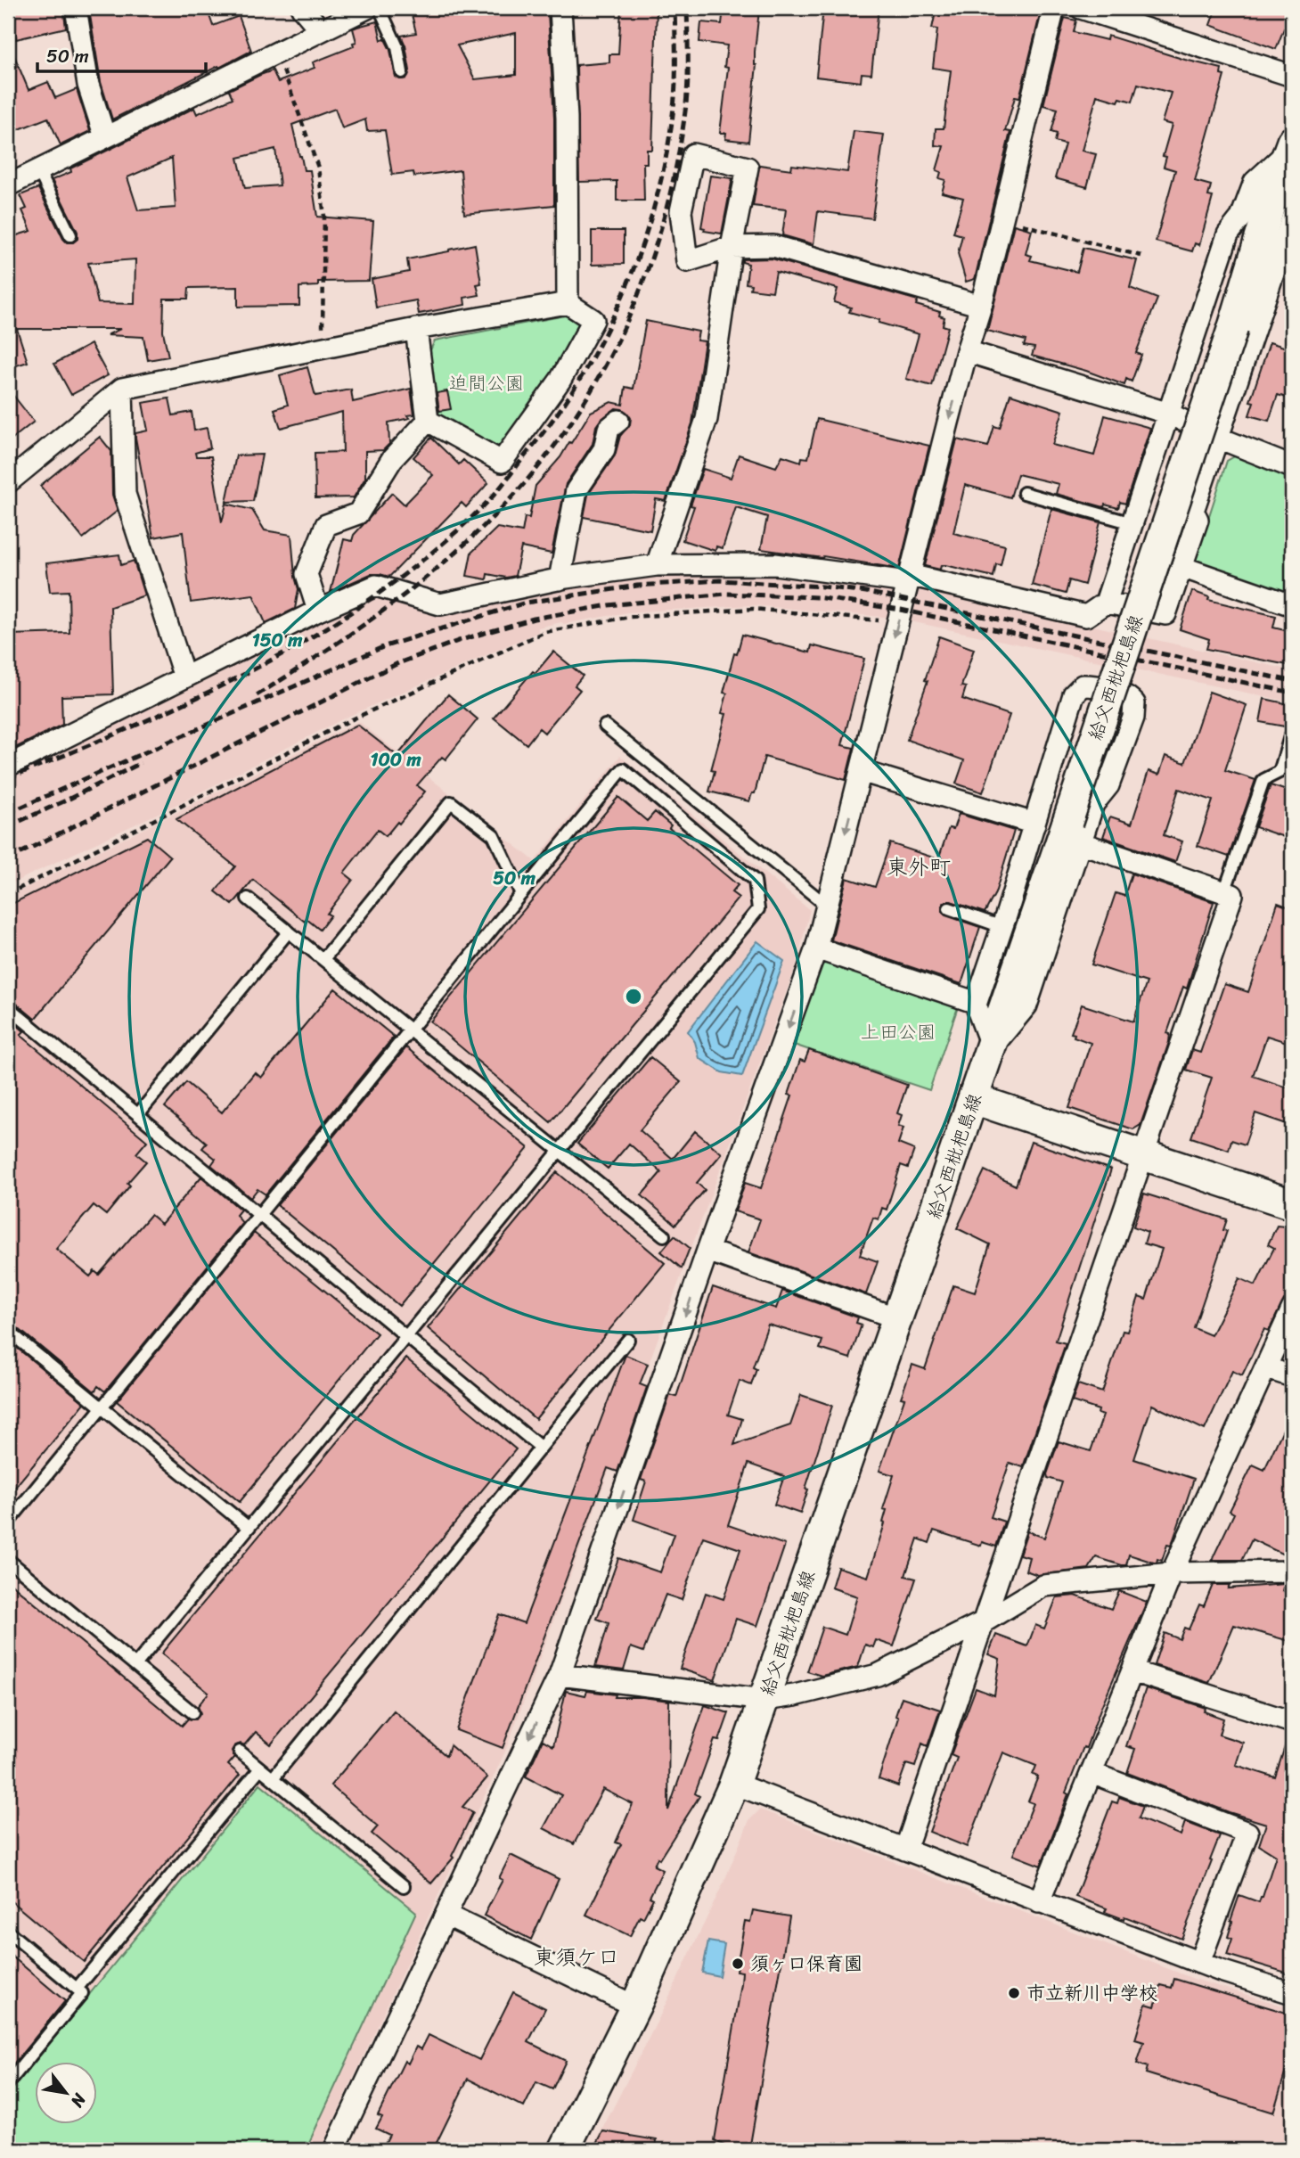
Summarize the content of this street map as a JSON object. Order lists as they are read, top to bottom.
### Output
{
  "streets": {
    "main road": ["給父西枇杷島線"]
  },
  "districts": ["東外町", "東須ケ口"],
  "parks": ["迫間公園", "上田公園"],
  "places": ["須ヶ口保育園", "市立新川中学校"],
  "scale_bar": "50 m",
  "north": "bottom right",
  "rings": ["150 m", "100 m", "50 m"]
}
